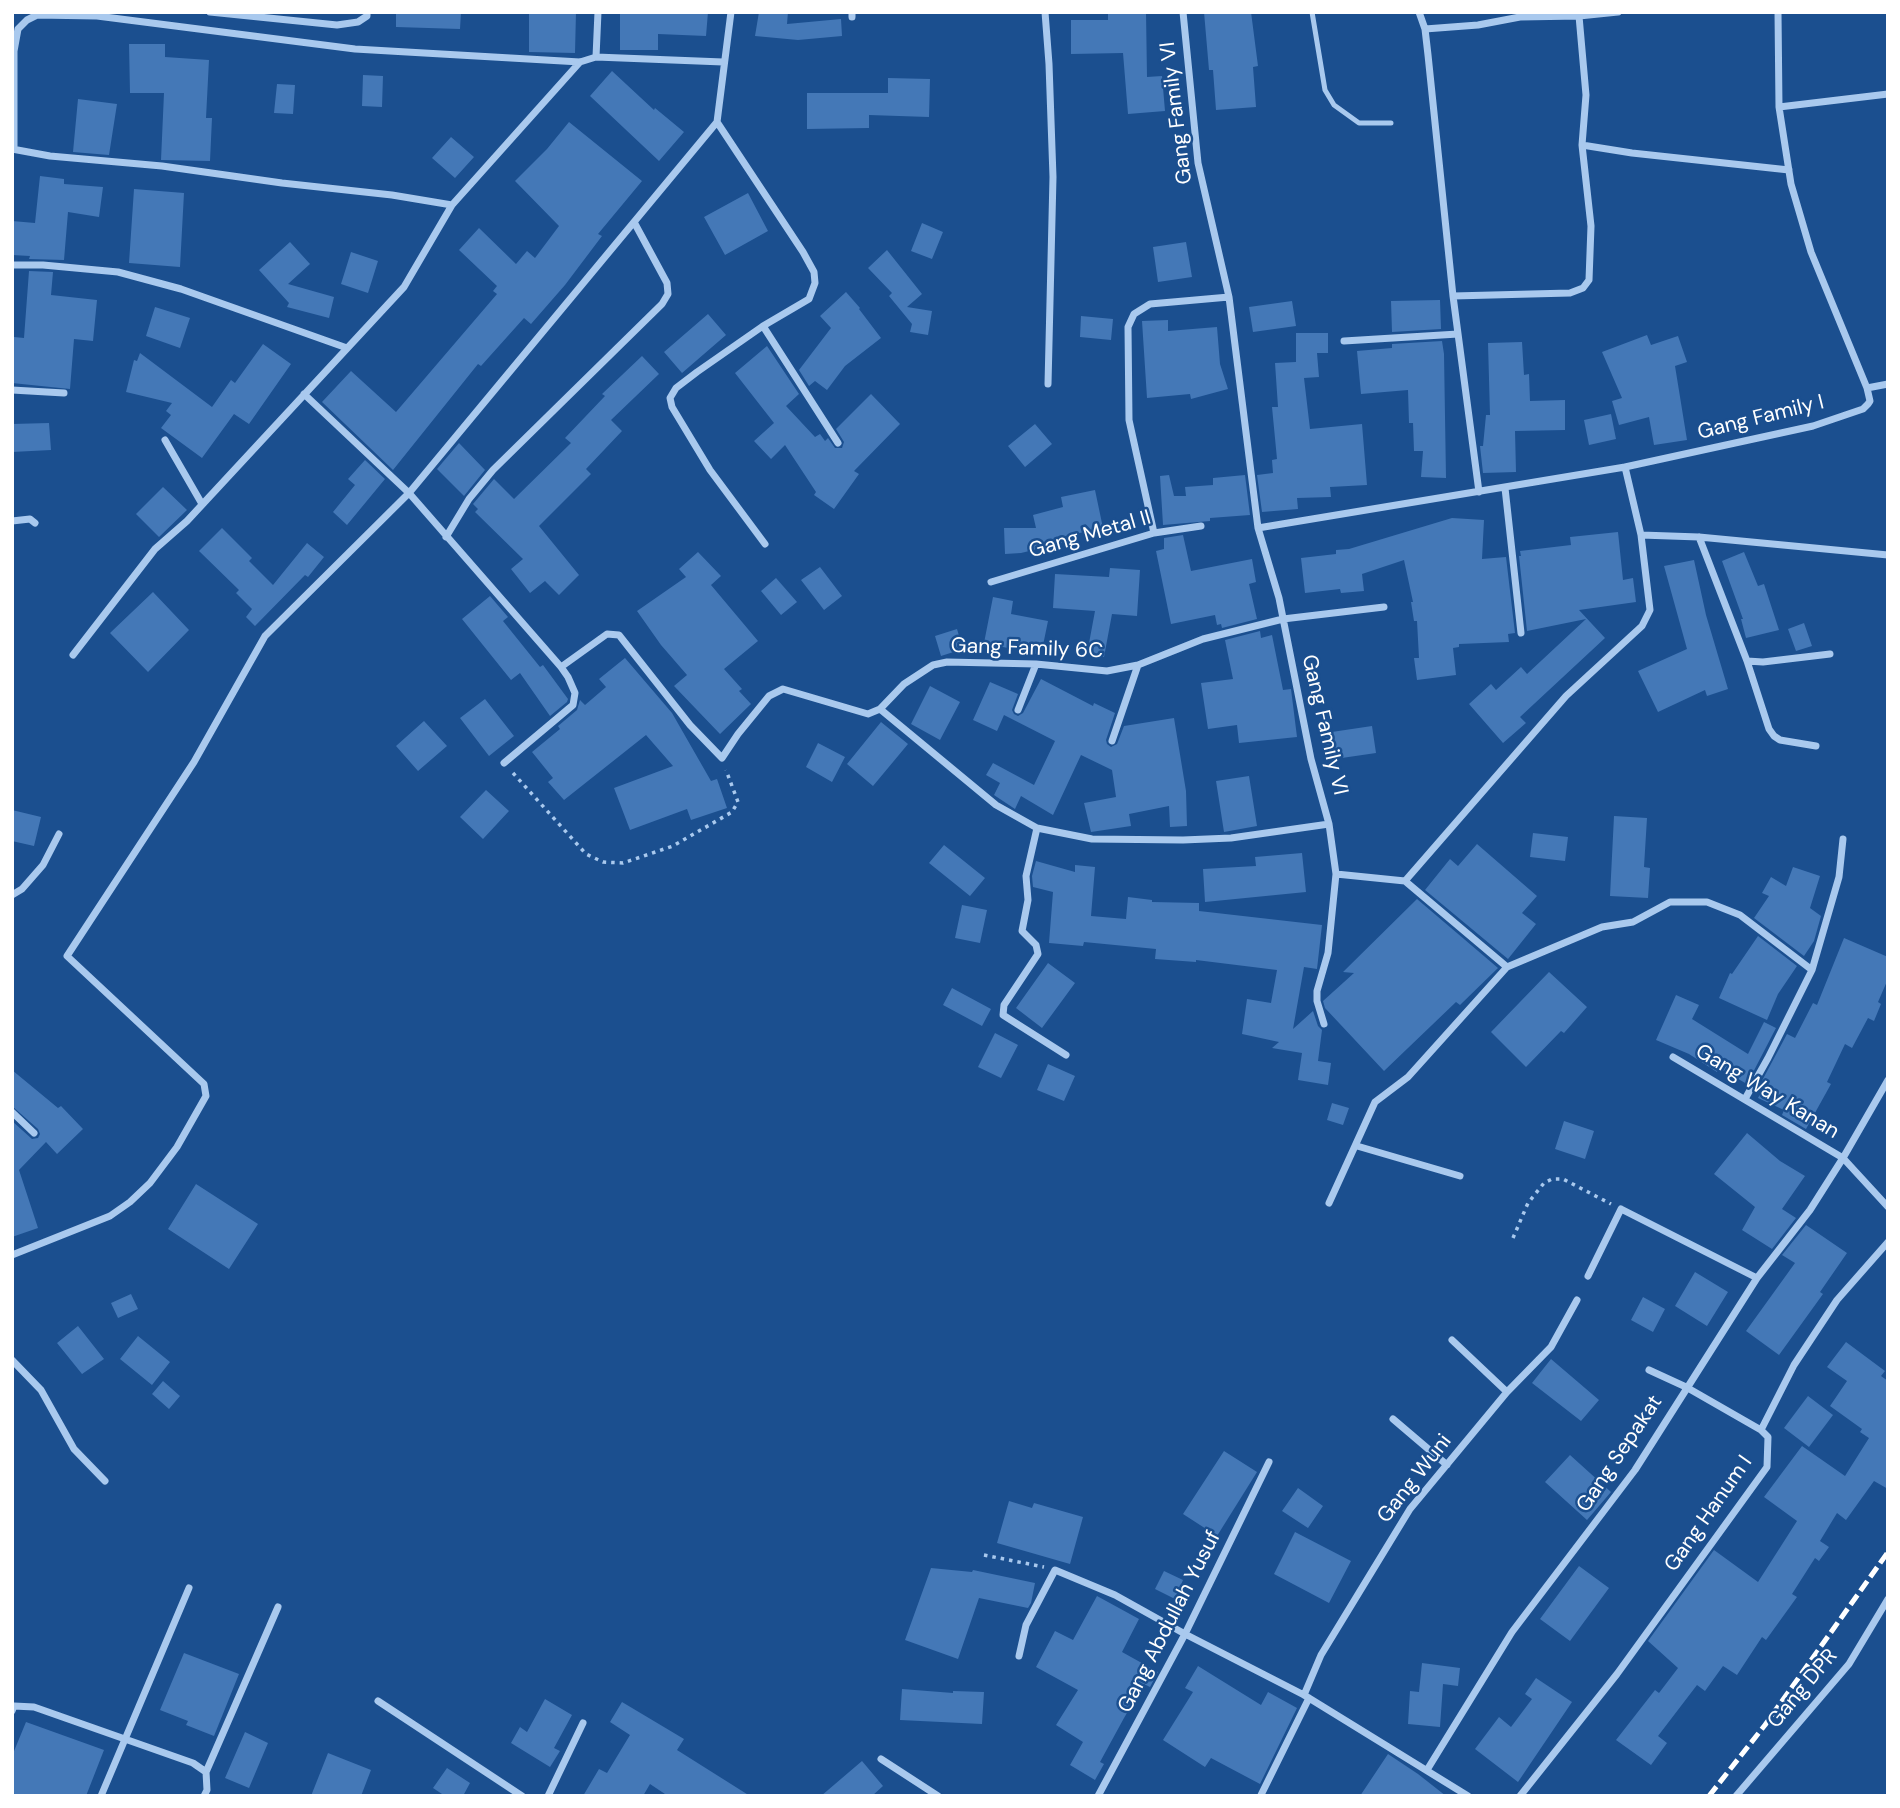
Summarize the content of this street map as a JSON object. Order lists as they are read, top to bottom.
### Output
{
  "streets": {
    "street": [
      "Gang Family VI",
      "Gang Family I",
      "Gang Metal II",
      "Gang Family 6C",
      "Gang Way Kanan",
      "Gang Sepakat",
      "Gang Wuni",
      "Gang Hanum I",
      "Gang Abdullah Yusuf",
      "Gang DPR"
    ]
  },
  "crossings": [
    ["Gang Family VI", "Gang Family I"],
    ["Gang Family VI", "Gang Family 6C"],
    ["Gang Way Kanan", "Gang Sepakat"]
  ]
}
